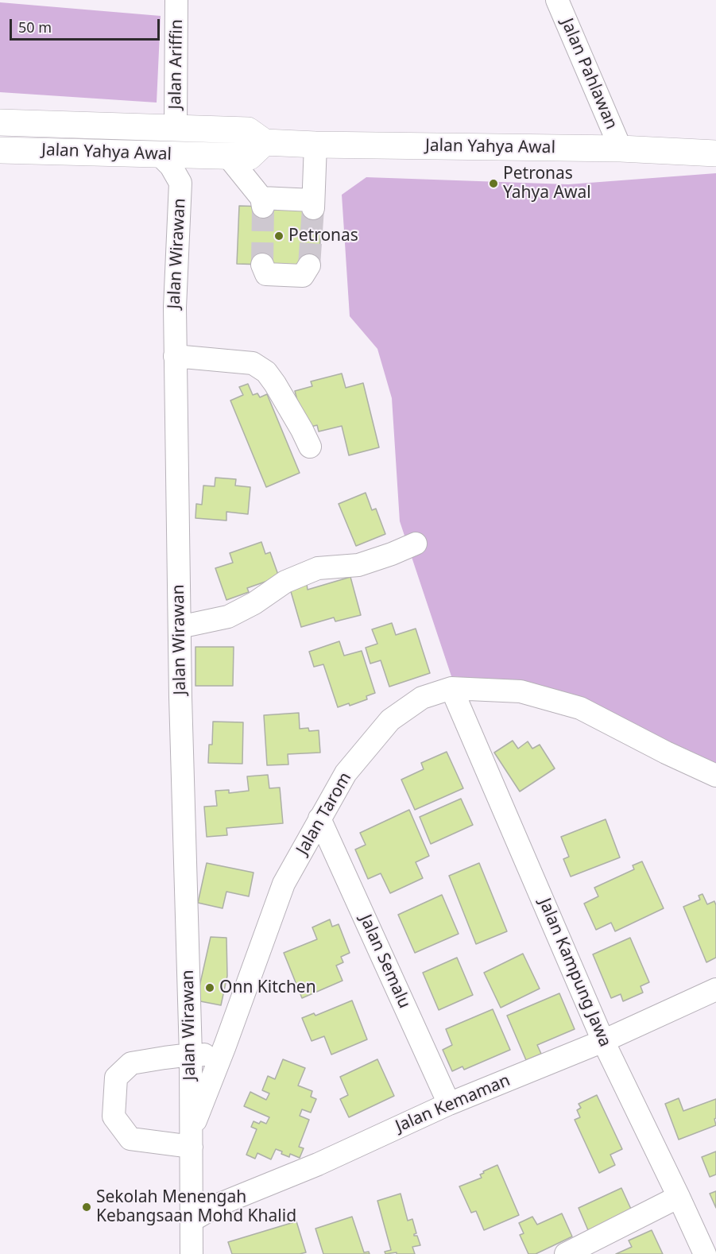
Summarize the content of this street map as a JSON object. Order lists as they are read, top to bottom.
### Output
{
  "streets": {
    "main road": ["Jalan Yahya Awal"],
    "street": [
      "Jalan Ariffin",
      "Jalan Pahlawan",
      "Jalan Wirawan",
      "Jalan Tarom",
      "Jalan Semalu",
      "Jalan Kampung Jawa",
      "Jalan Kemaman"
    ]
  },
  "crossings": [
    ["Jalan Ariffin", "Jalan Yahya Awal"],
    ["Jalan Pahlawan", "Jalan Yahya Awal"],
    ["Jalan Yahya Awal", "Jalan Wirawan"],
    ["Jalan Wirawan", "Jalan Tarom"],
    ["Jalan Tarom", "Jalan Semalu"],
    ["Jalan Tarom", "Jalan Kampung Jawa"],
    ["Jalan Tarom", "Jalan Kemaman"],
    ["Jalan Semalu", "Jalan Kemaman"],
    ["Jalan Kampung Jawa", "Jalan Kemaman"]
  ],
  "places": [
    "Petronas Yahya Awal",
    "Petronas",
    "Onn Kitchen",
    "Sekolah Menengah Kebangsaan Mohd Khalid"
  ],
  "scale_bar": "50 m"
}
